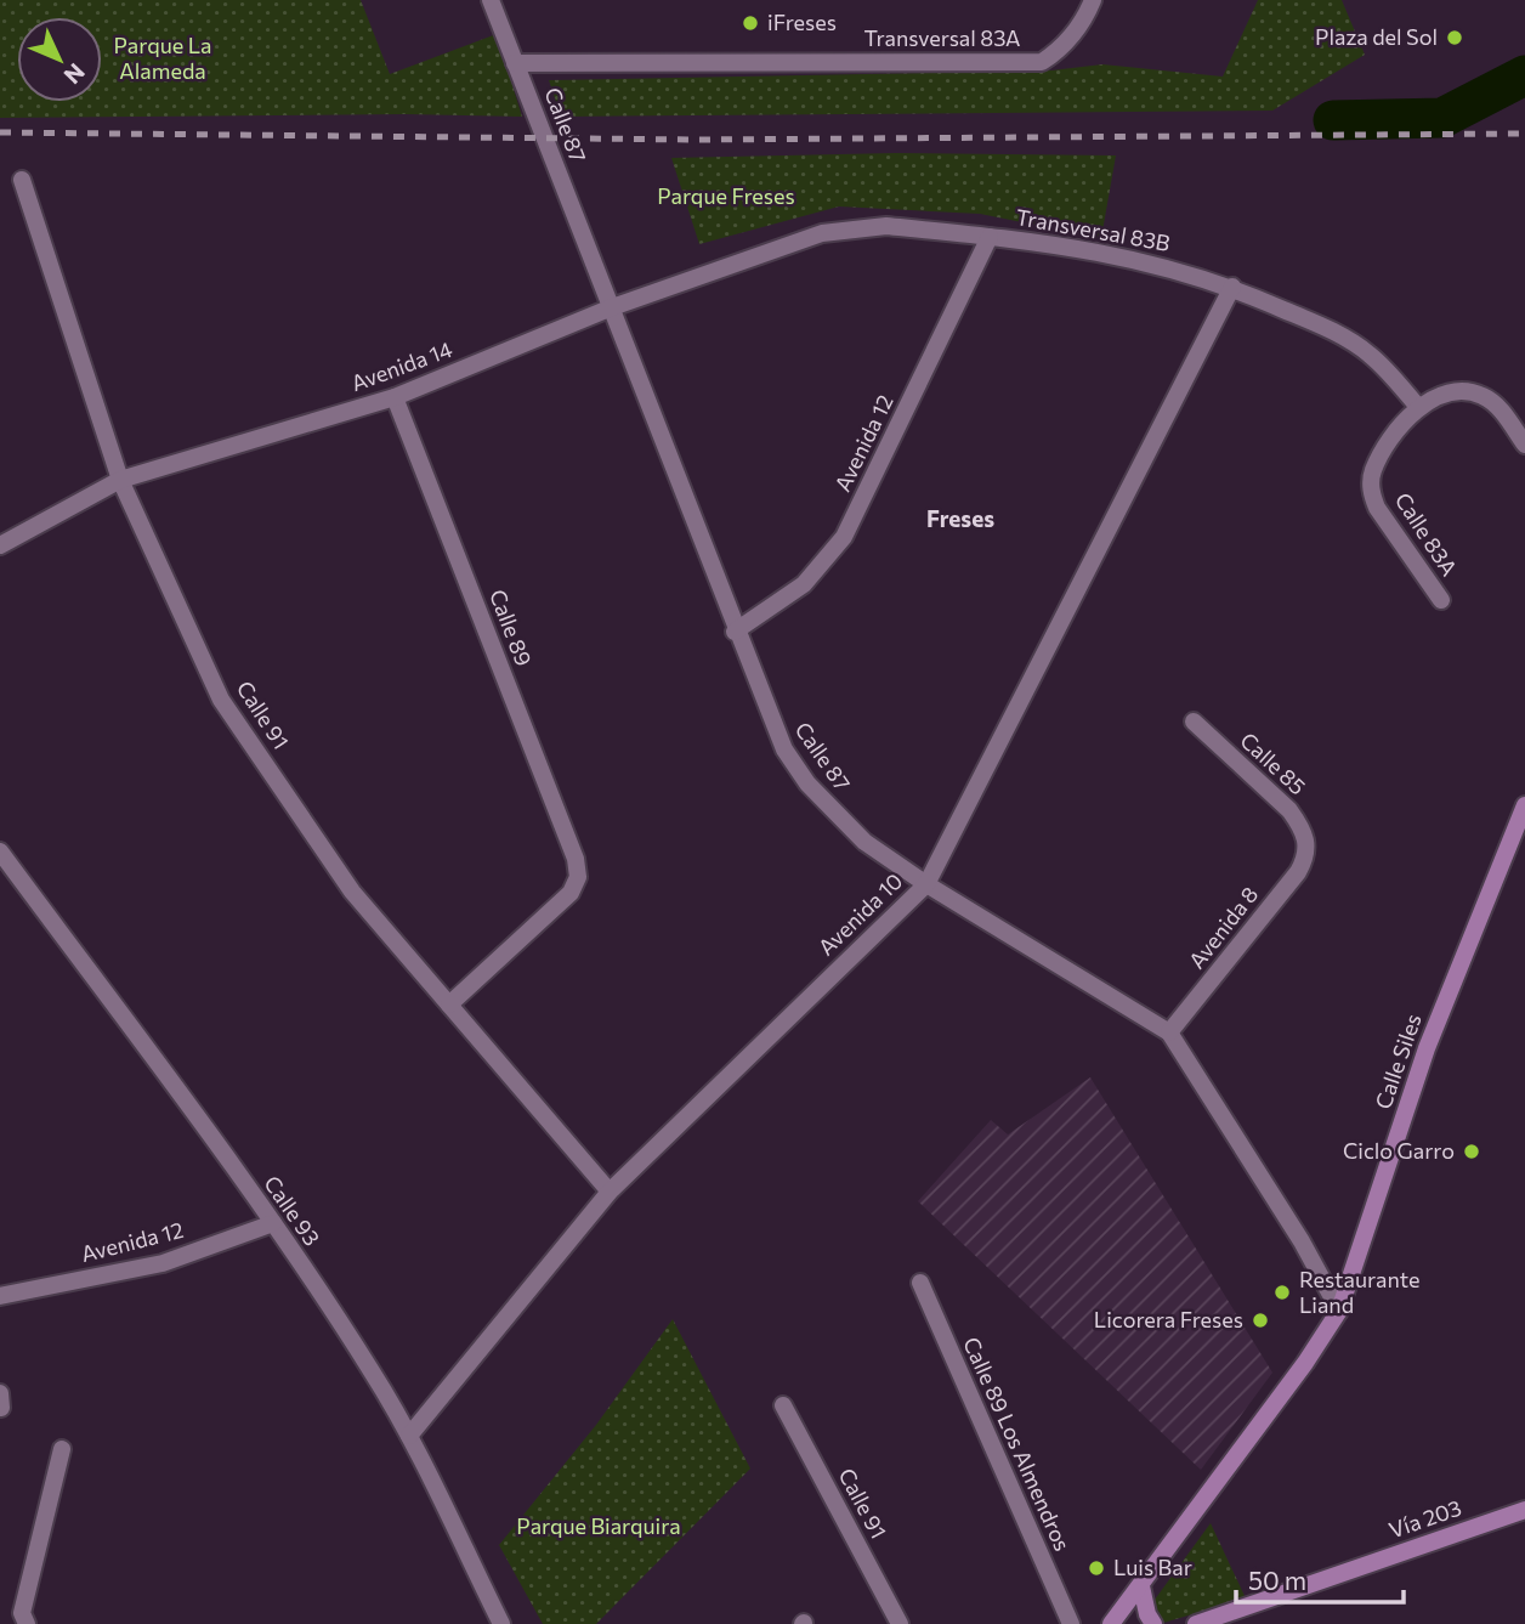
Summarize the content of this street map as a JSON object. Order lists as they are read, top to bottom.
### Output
{
  "streets": {
    "street": [
      "Transversal 83A",
      "Calle 87",
      "Transversal 83B",
      "Avenida 14",
      "Avenida 12",
      "Calle 83A",
      "Calle 89",
      "Calle 91",
      "Calle 85",
      "Avenida 10",
      "Avenida 8",
      "Calle Siles",
      "Calle 93",
      "Calle 89 Los Almendros",
      "Vía 203"
    ]
  },
  "crossings": [
    ["Transversal 83A", "Calle 87"],
    ["Calle 87", "Avenida 14"],
    ["Calle 87", "Avenida 12"],
    ["Calle 87", "Avenida 10"],
    ["Calle 87", "Avenida 8"],
    ["Calle 87", "Calle Siles"],
    ["Transversal 83B", "Avenida 14"],
    ["Transversal 83B", "Avenida 12"],
    ["Transversal 83B", "Calle 83A"],
    ["Transversal 83B", "Avenida 10"],
    ["Avenida 14", "Calle 89"],
    ["Avenida 14", "Calle 91"],
    ["Avenida 12", "Calle 93"],
    ["Calle 89", "Calle 91"],
    ["Calle 91", "Avenida 10"],
    ["Calle 85", "Avenida 8"],
    ["Avenida 10", "Calle 93"]
  ],
  "districts": ["Freses"],
  "parks": ["Parque La Alameda", "Parque Freses", "Parque Biarquira"],
  "places": [
    "iFreses",
    "Plaza del Sol",
    "Ciclo Garro",
    "Restaurante Liand",
    "Licorera Freses",
    "Luis Bar"
  ],
  "scale_bar": "50 m",
  "north": "bottom right"
}
